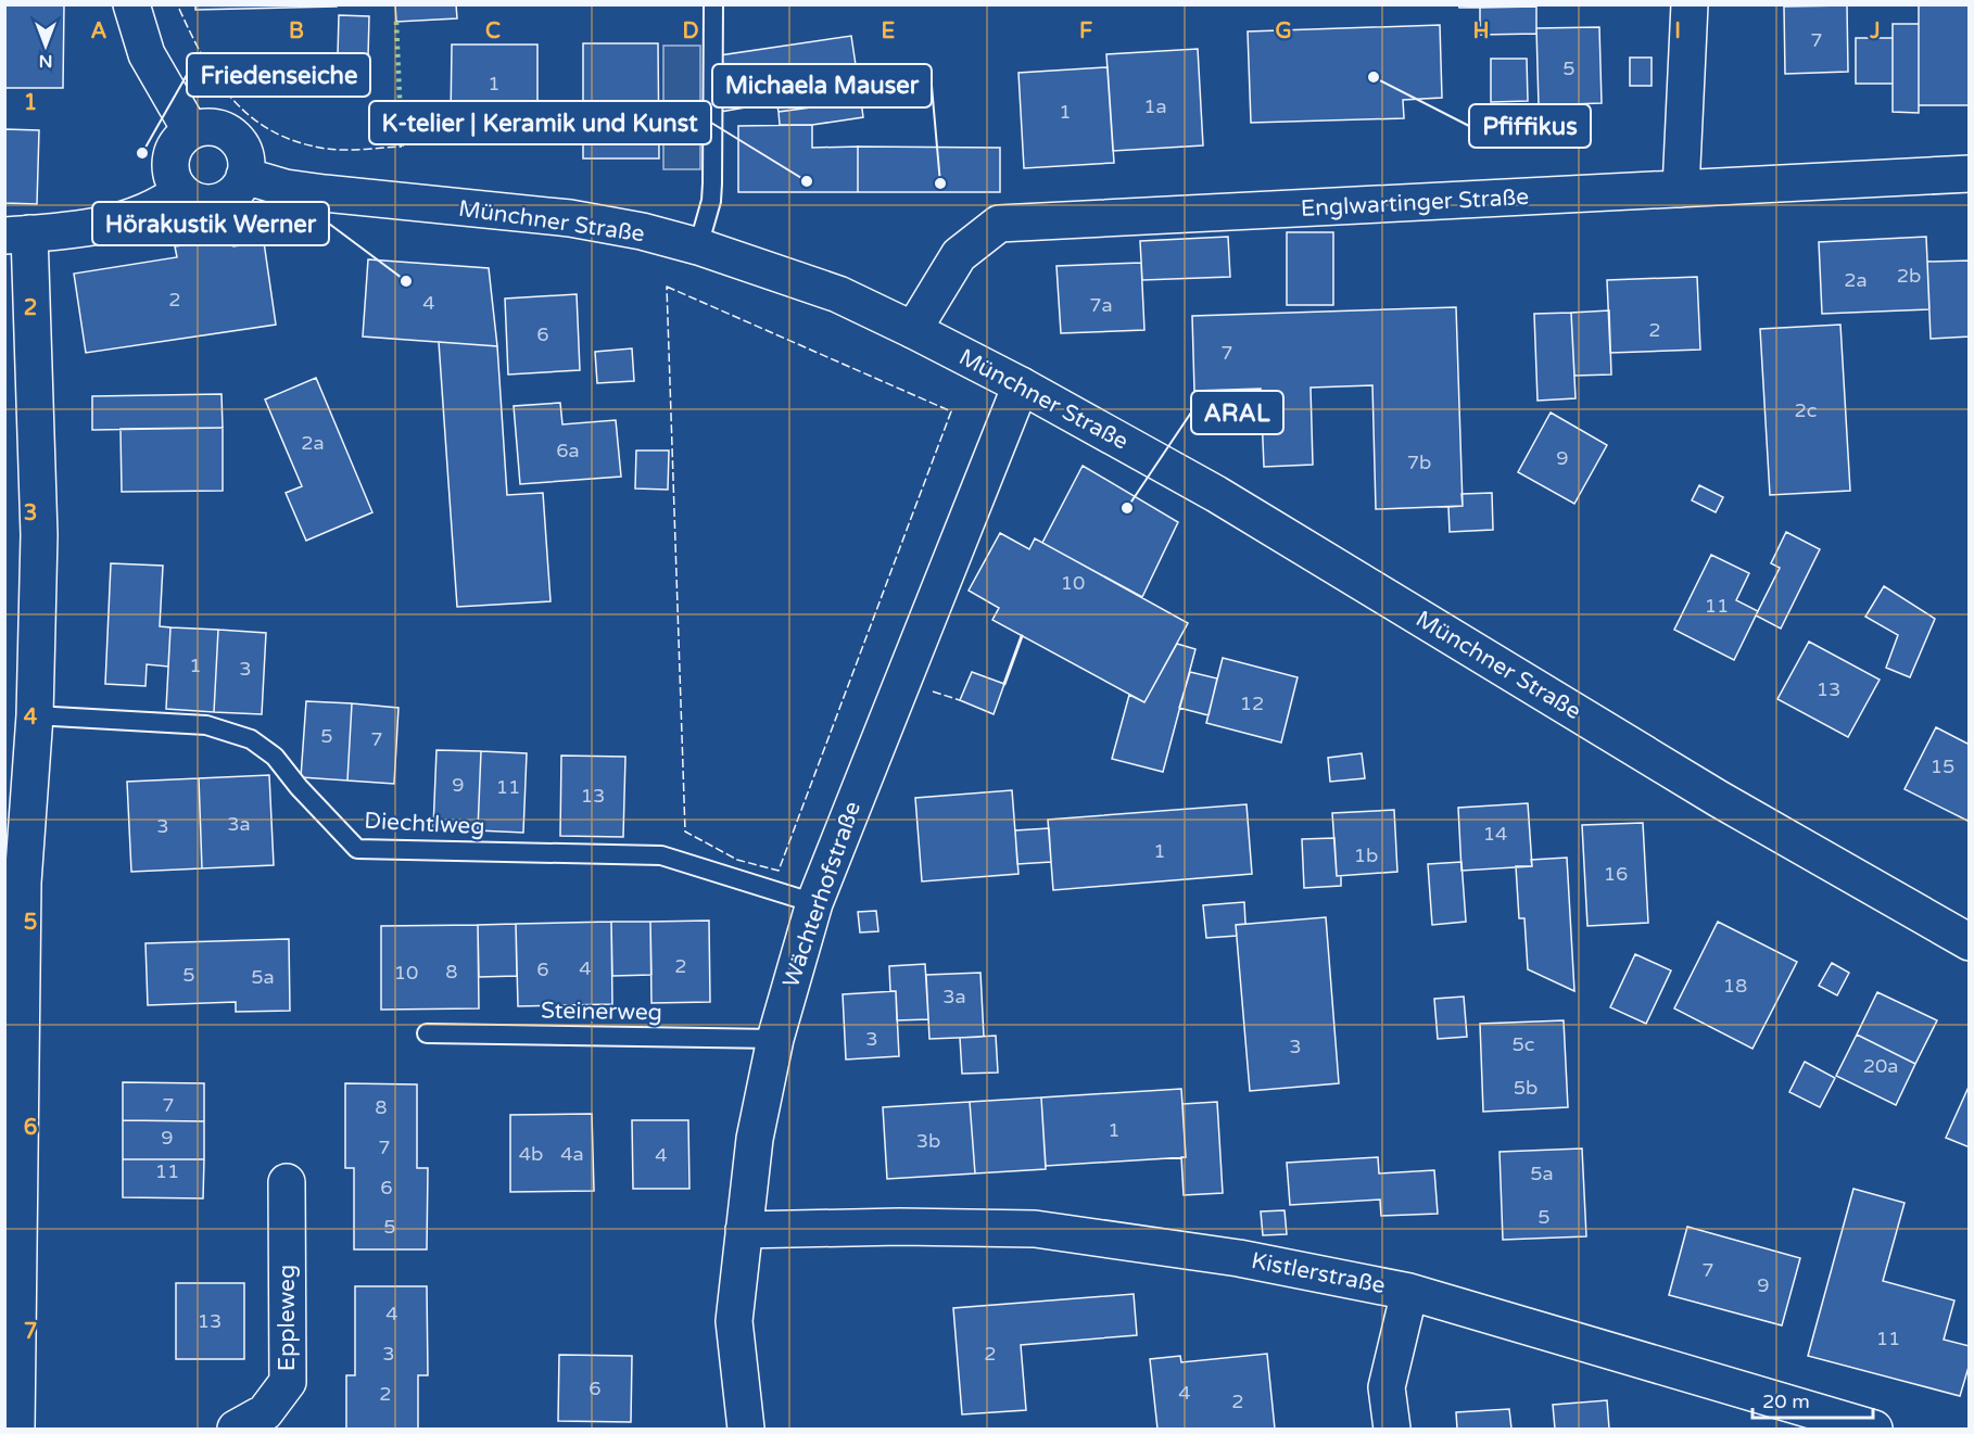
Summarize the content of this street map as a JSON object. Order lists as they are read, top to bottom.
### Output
{
  "streets": {
    "street": [
      "Englwartinger Straße",
      "Münchner Straße",
      "Wächterhofstraße",
      "Kistlerstraße",
      "Eppleweg"
    ],
    "lane": ["Diechtlweg", "Steinerweg"]
  },
  "crossings": [
    ["Englwartinger Straße", "Münchner Straße"],
    ["Münchner Straße", "Wächterhofstraße"],
    ["Diechtlweg", "Wächterhofstraße"],
    ["Wächterhofstraße", "Steinerweg"],
    ["Wächterhofstraße", "Kistlerstraße"]
  ],
  "places": [
    "Pfiffikus",
    "Friedenseiche",
    "K-telier | Keramik und Kunst",
    "Michaela Mauser",
    "Hörakustik Werner",
    "ARAL"
  ],
  "house_numbers": [
    "7",
    "5",
    "1",
    "1a",
    "1",
    "2b",
    "2a",
    "2",
    "4",
    "7a",
    "2",
    "6",
    "7",
    "2c",
    "2a",
    "6a",
    "9",
    "7b",
    "10",
    "11",
    "1",
    "3",
    "13",
    "12",
    "5",
    "7",
    "15",
    "9",
    "11",
    "13",
    "3a",
    "3",
    "14",
    "1",
    "1b",
    "16",
    "2",
    "4",
    "6",
    "8",
    "10",
    "5",
    "5a",
    "18",
    "3a",
    "3",
    "5c",
    "3",
    "20a",
    "5b",
    "7",
    "8",
    "1",
    "9",
    "3b",
    "7",
    "4b",
    "4a",
    "4",
    "11",
    "5a",
    "6",
    "5",
    "5",
    "7",
    "9",
    "4",
    "13",
    "11",
    "3",
    "2",
    "6",
    "4",
    "2",
    "2"
  ],
  "scale_bar": "20 m",
  "north": "bottom",
  "grid": {
    "columns": [
      "A",
      "B",
      "C",
      "D",
      "E",
      "F",
      "G",
      "H",
      "I",
      "J"
    ],
    "rows": [
      "1",
      "2",
      "3",
      "4",
      "5",
      "6",
      "7"
    ]
  }
}
